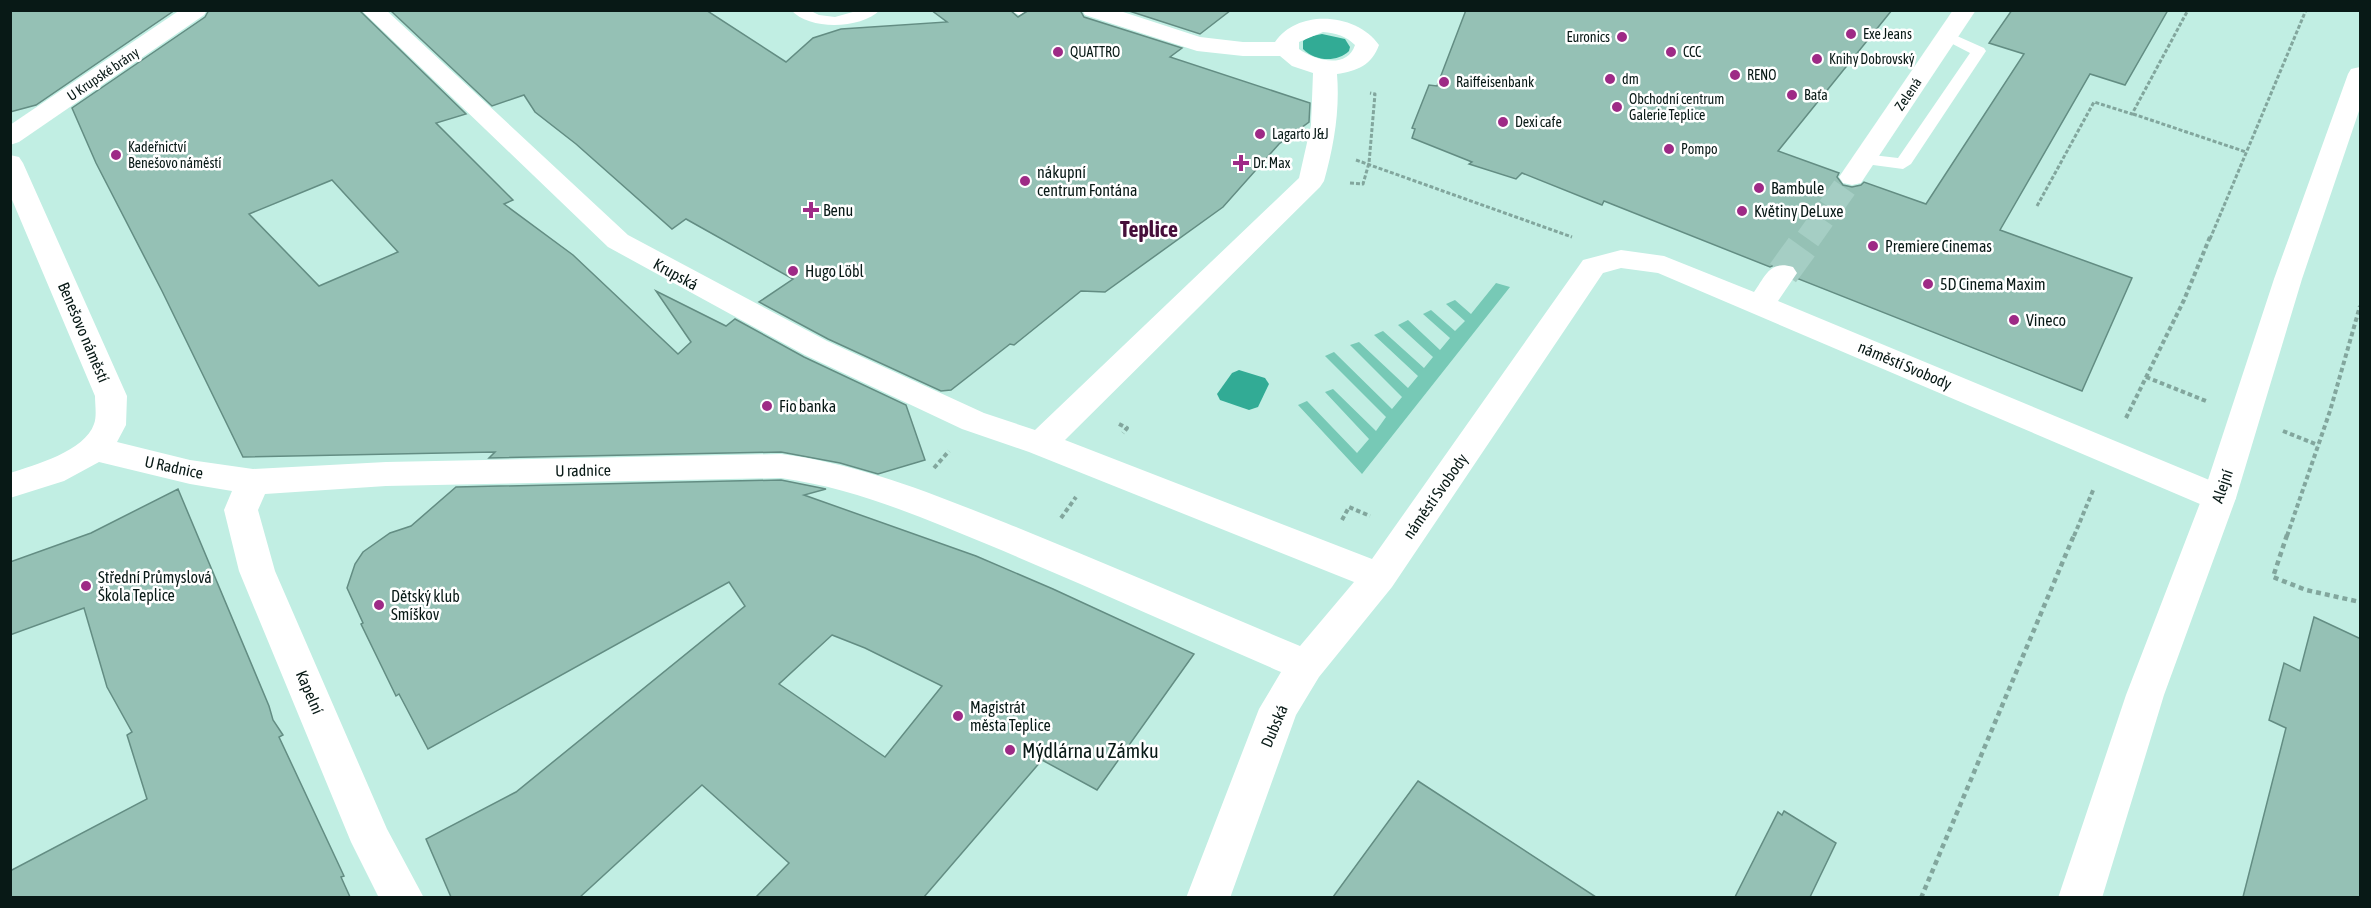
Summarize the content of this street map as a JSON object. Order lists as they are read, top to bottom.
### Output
{
  "streets": {
    "street": [
      "U Krupské brány",
      "Zelená",
      "Krupská",
      "Benešovo náměstí",
      "náměstí Svobody",
      "U Radnice",
      "U radnice",
      "Alejní",
      "Kapelní",
      "Dubská"
    ]
  },
  "crossings": [
    ["Benešovo náměstí", "U Radnice"],
    ["náměstí Svobody", "Alejní"],
    ["náměstí Svobody", "Dubská"],
    ["U Radnice", "U radnice"],
    ["U Radnice", "Kapelní"],
    ["U radnice", "Kapelní"]
  ],
  "districts": ["Teplice"],
  "places": {
    "other": [
      "Exe Jeans",
      "Euronics",
      "QUATTRO",
      "CCC",
      "Knihy Dobrovský",
      "RENO",
      "dm",
      "Raiffeisenbank",
      "Baťa",
      "Obchodní centrum Galerie Teplice",
      "Dexi cafe",
      "Lagarto J&J",
      "Pompo",
      "Kadeřnictví Benešovo náměstí",
      "nákupní centrum Fontána",
      "Bambule",
      "Květiny DeLuxe",
      "Premiere Cinemas",
      "Hugo Löbl",
      "5D Cinema Maxim",
      "Vineco",
      "Fio banka",
      "Střední Průmyslová Škola Teplice",
      "Dětský klub Smíškov",
      "Magistrát města Teplice",
      "Mýdlárna u Zámku"
    ],
    "health": ["Dr. Max", "Benu"]
  }
}
